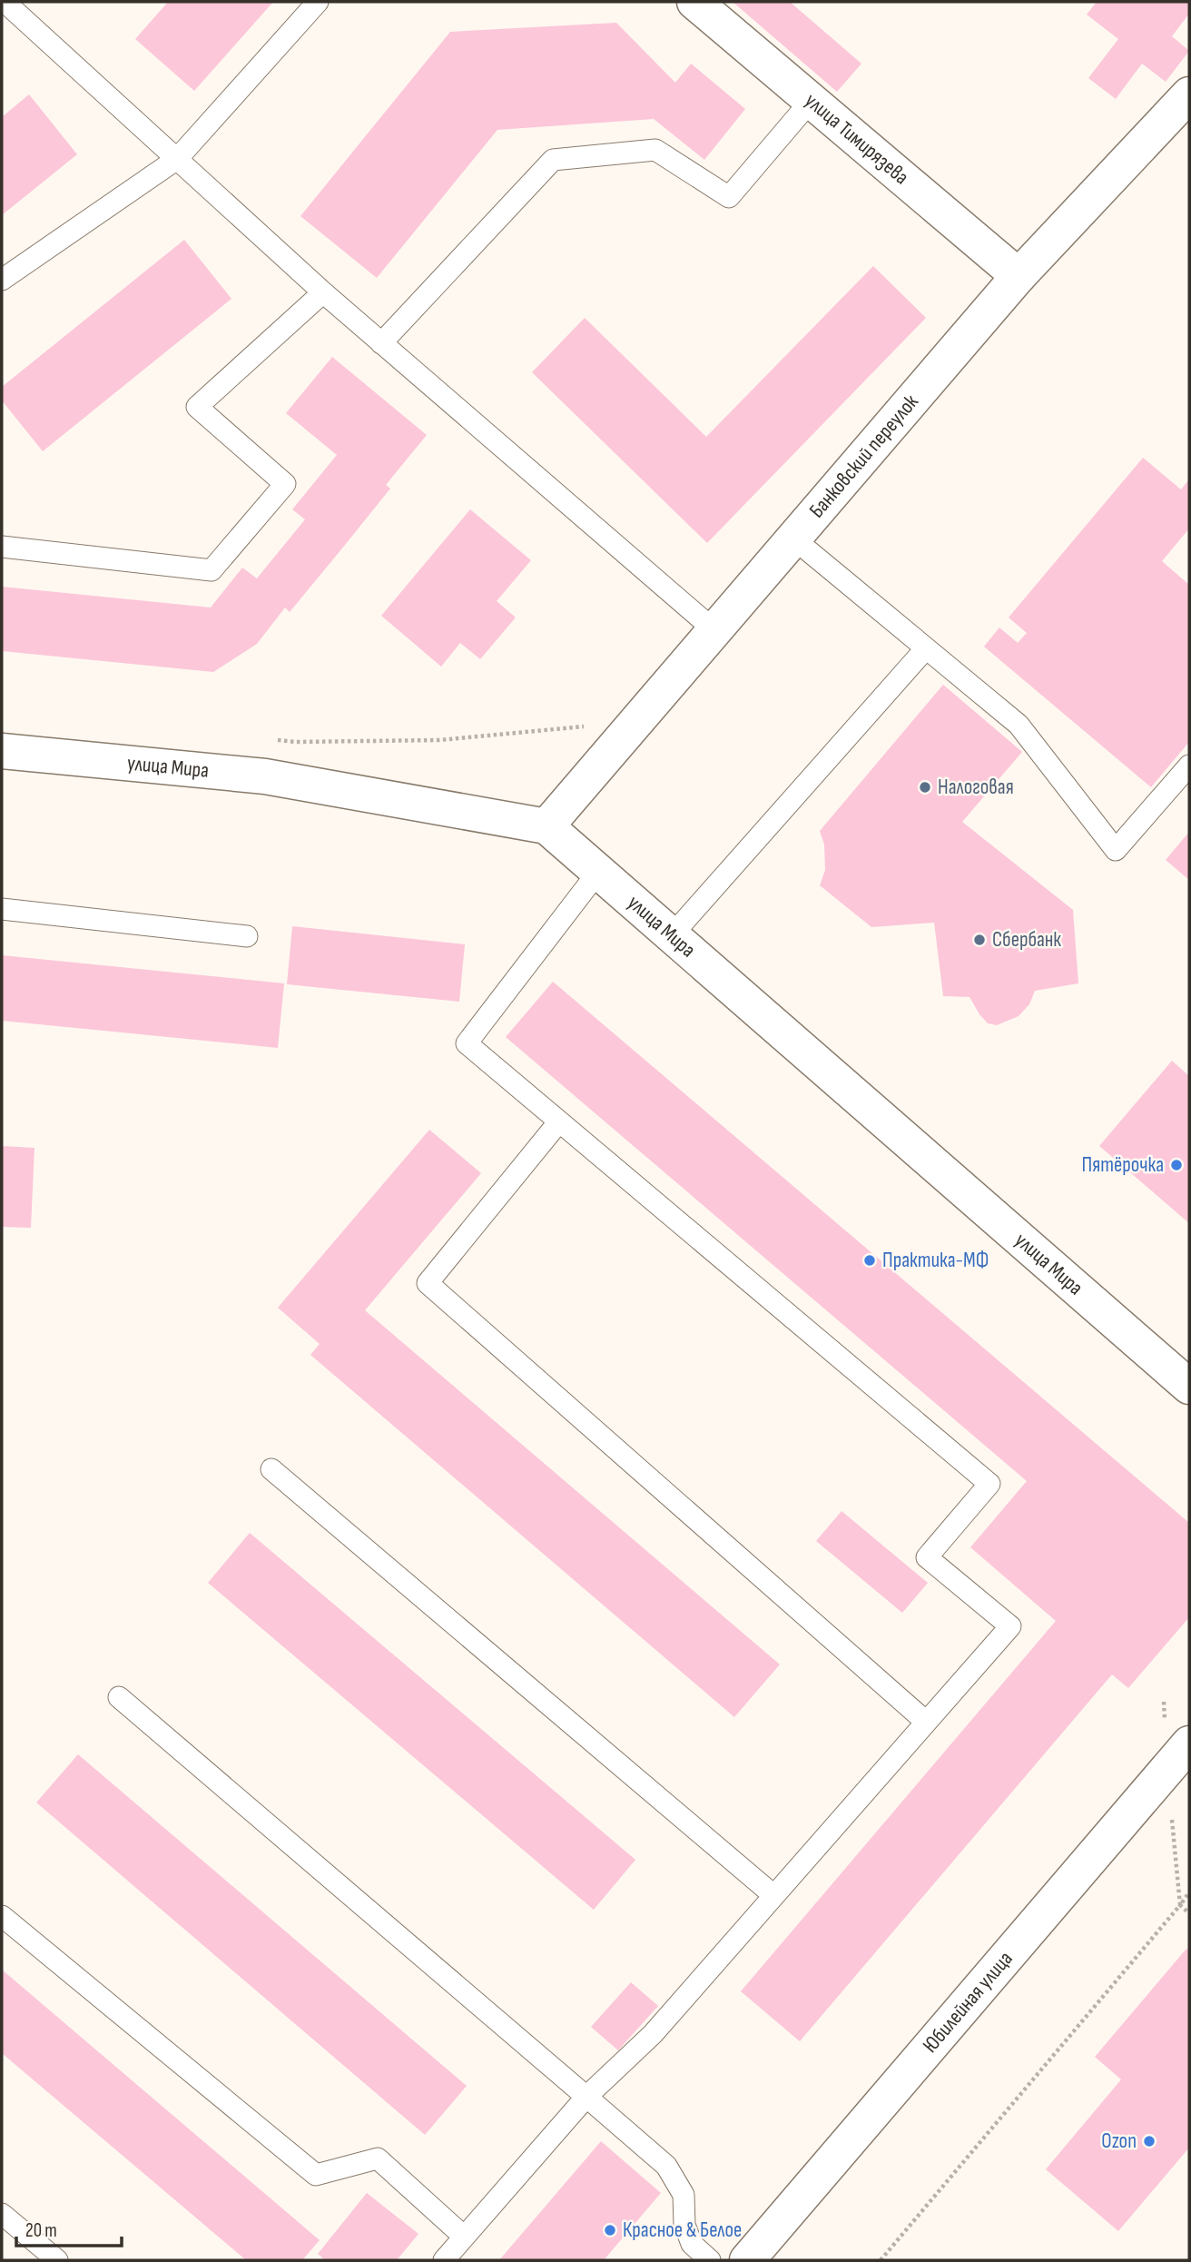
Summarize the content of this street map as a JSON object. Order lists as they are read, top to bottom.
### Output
{
  "streets": {
    "street": [
      "улица Тимирязева",
      "Банковский переулок",
      "улица Мира",
      "Юбилейная улица"
    ]
  },
  "crossings": [
    ["улица Тимирязева", "Банковский переулок"],
    ["Банковский переулок", "улица Мира"]
  ],
  "places": [
    "Налоговая",
    "Сбербанк",
    "Пятёрочка",
    "Практика-МФ",
    "Ozon",
    "Красное & Белое"
  ],
  "scale_bar": "20 m"
}
